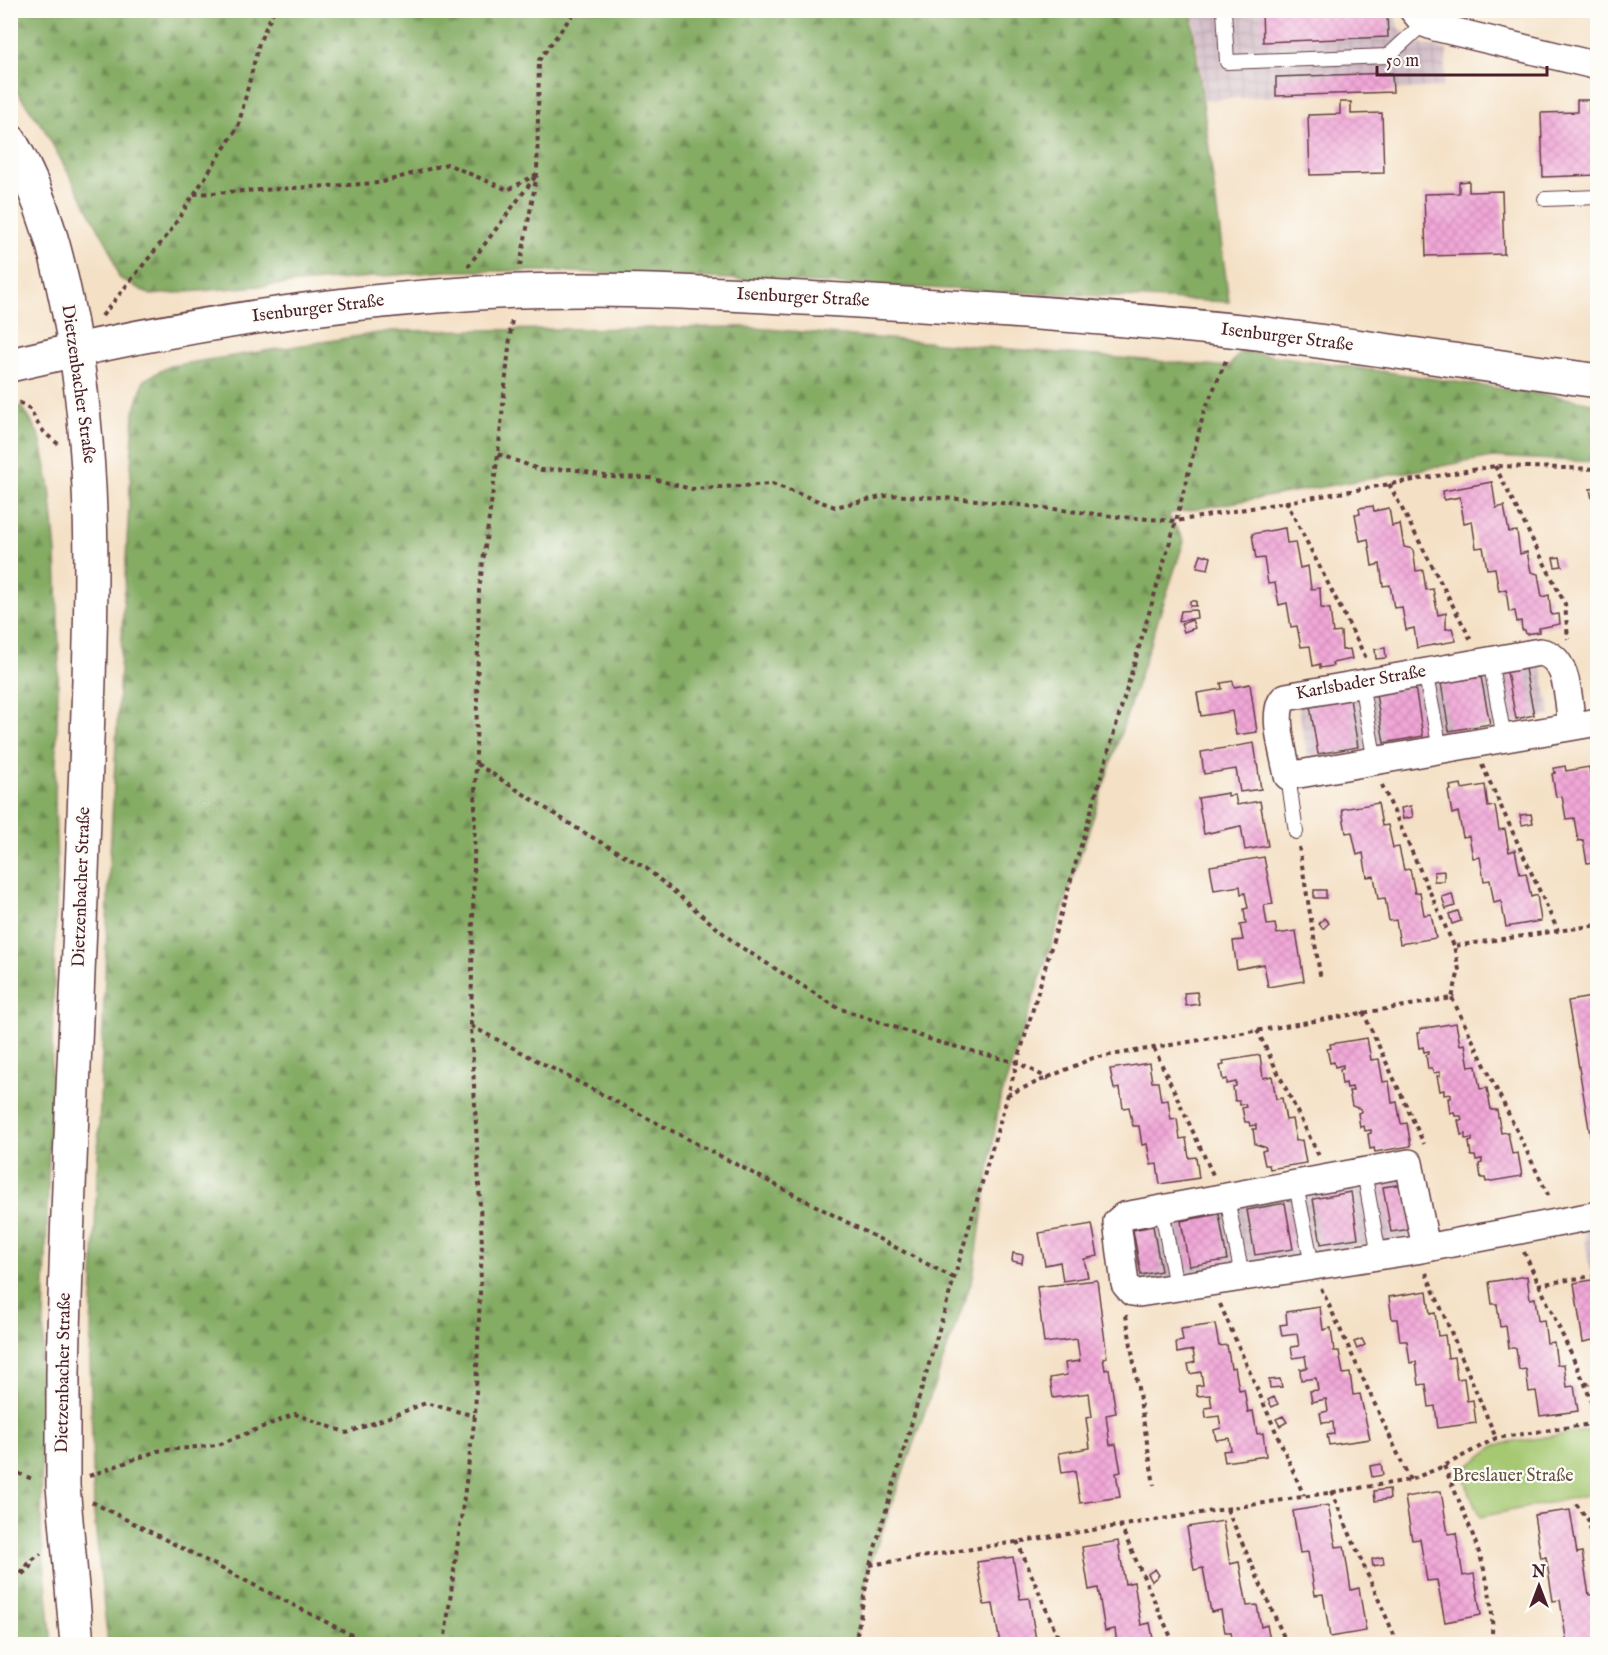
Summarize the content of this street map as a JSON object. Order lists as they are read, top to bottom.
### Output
{
  "streets": {
    "main road": ["Isenburger Straße", "Dietzenbacher Straße"],
    "street": ["Karlsbader Straße"]
  },
  "crossings": [
    ["Isenburger Straße", "Dietzenbacher Straße"]
  ],
  "parks": ["Breslauer Straße"],
  "scale_bar": "50 m",
  "north": "top"
}
